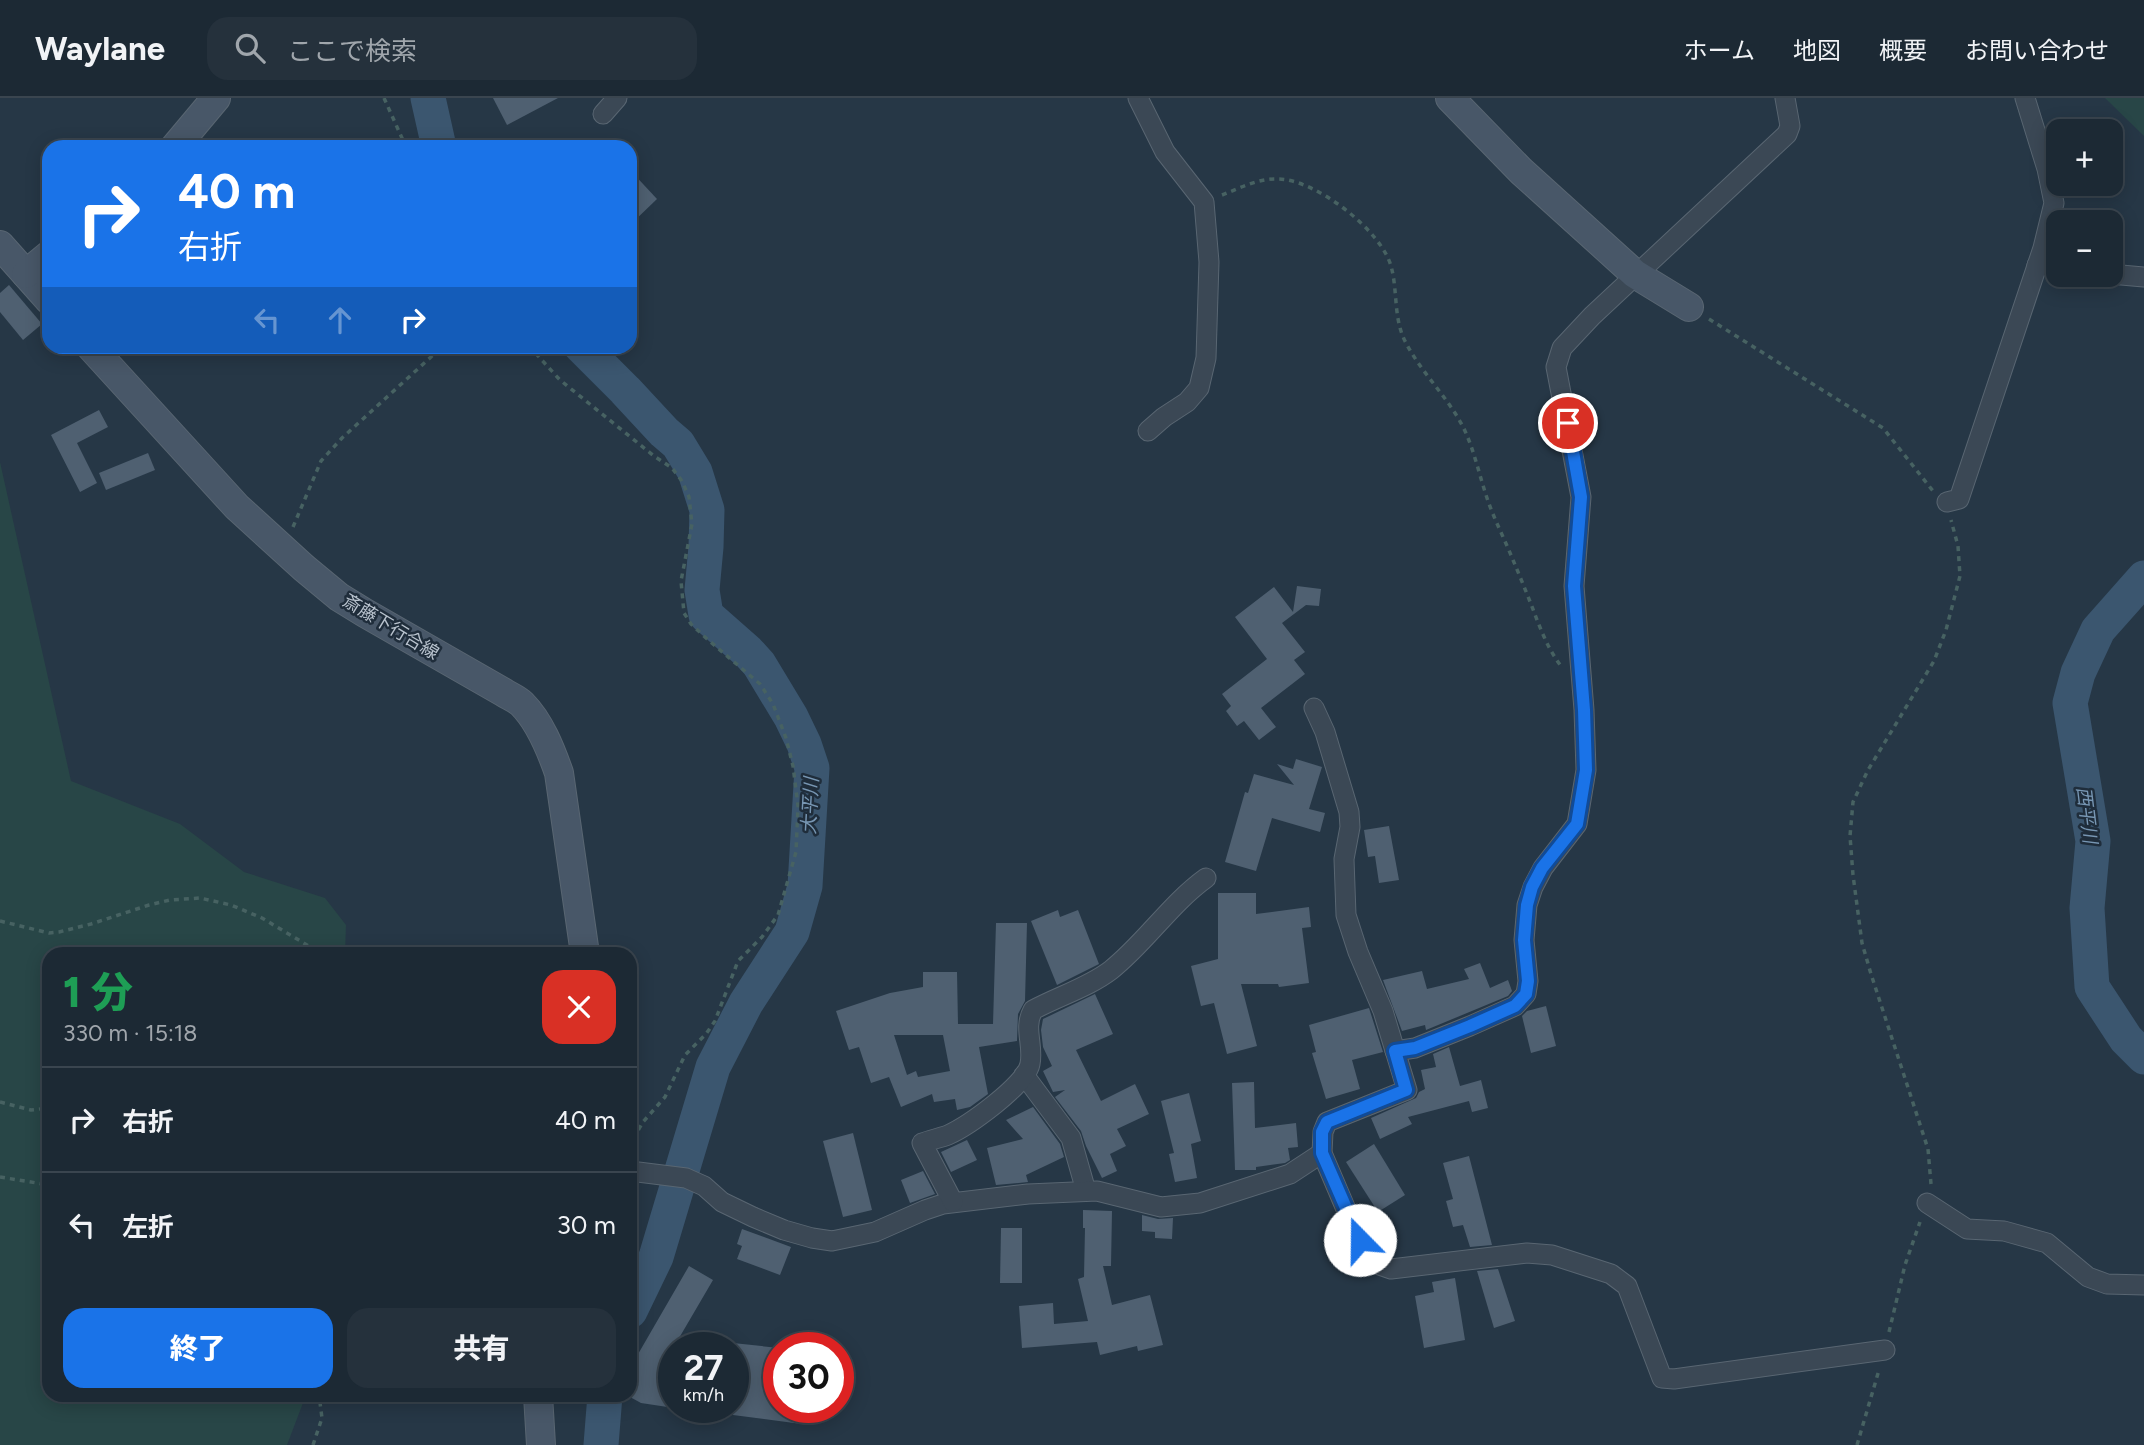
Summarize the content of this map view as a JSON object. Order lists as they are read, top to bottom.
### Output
{
  "streets": {
    "main road": ["斎藤下行合線"]
  },
  "water": ["大平川", "西平川"],
  "page": {
    "header": "Waylane",
    "search": "ここで検索",
    "nav": [
      "ホーム",
      "地図",
      "概要",
      "お問い合わせ"
    ],
    "map_buttons": ["+", "−"],
    "turn": ["40 m", "右折"],
    "heading": ["1 分", "330 m · 15:18"],
    "list": [
      {
        "name": "右折",
        "value": "40 m"
      },
      {
        "name": "左折",
        "value": "30 m"
      }
    ],
    "buttons": ["終了", "共有"],
    "speed": "27 km/h",
    "limit": "30"
  }
}
